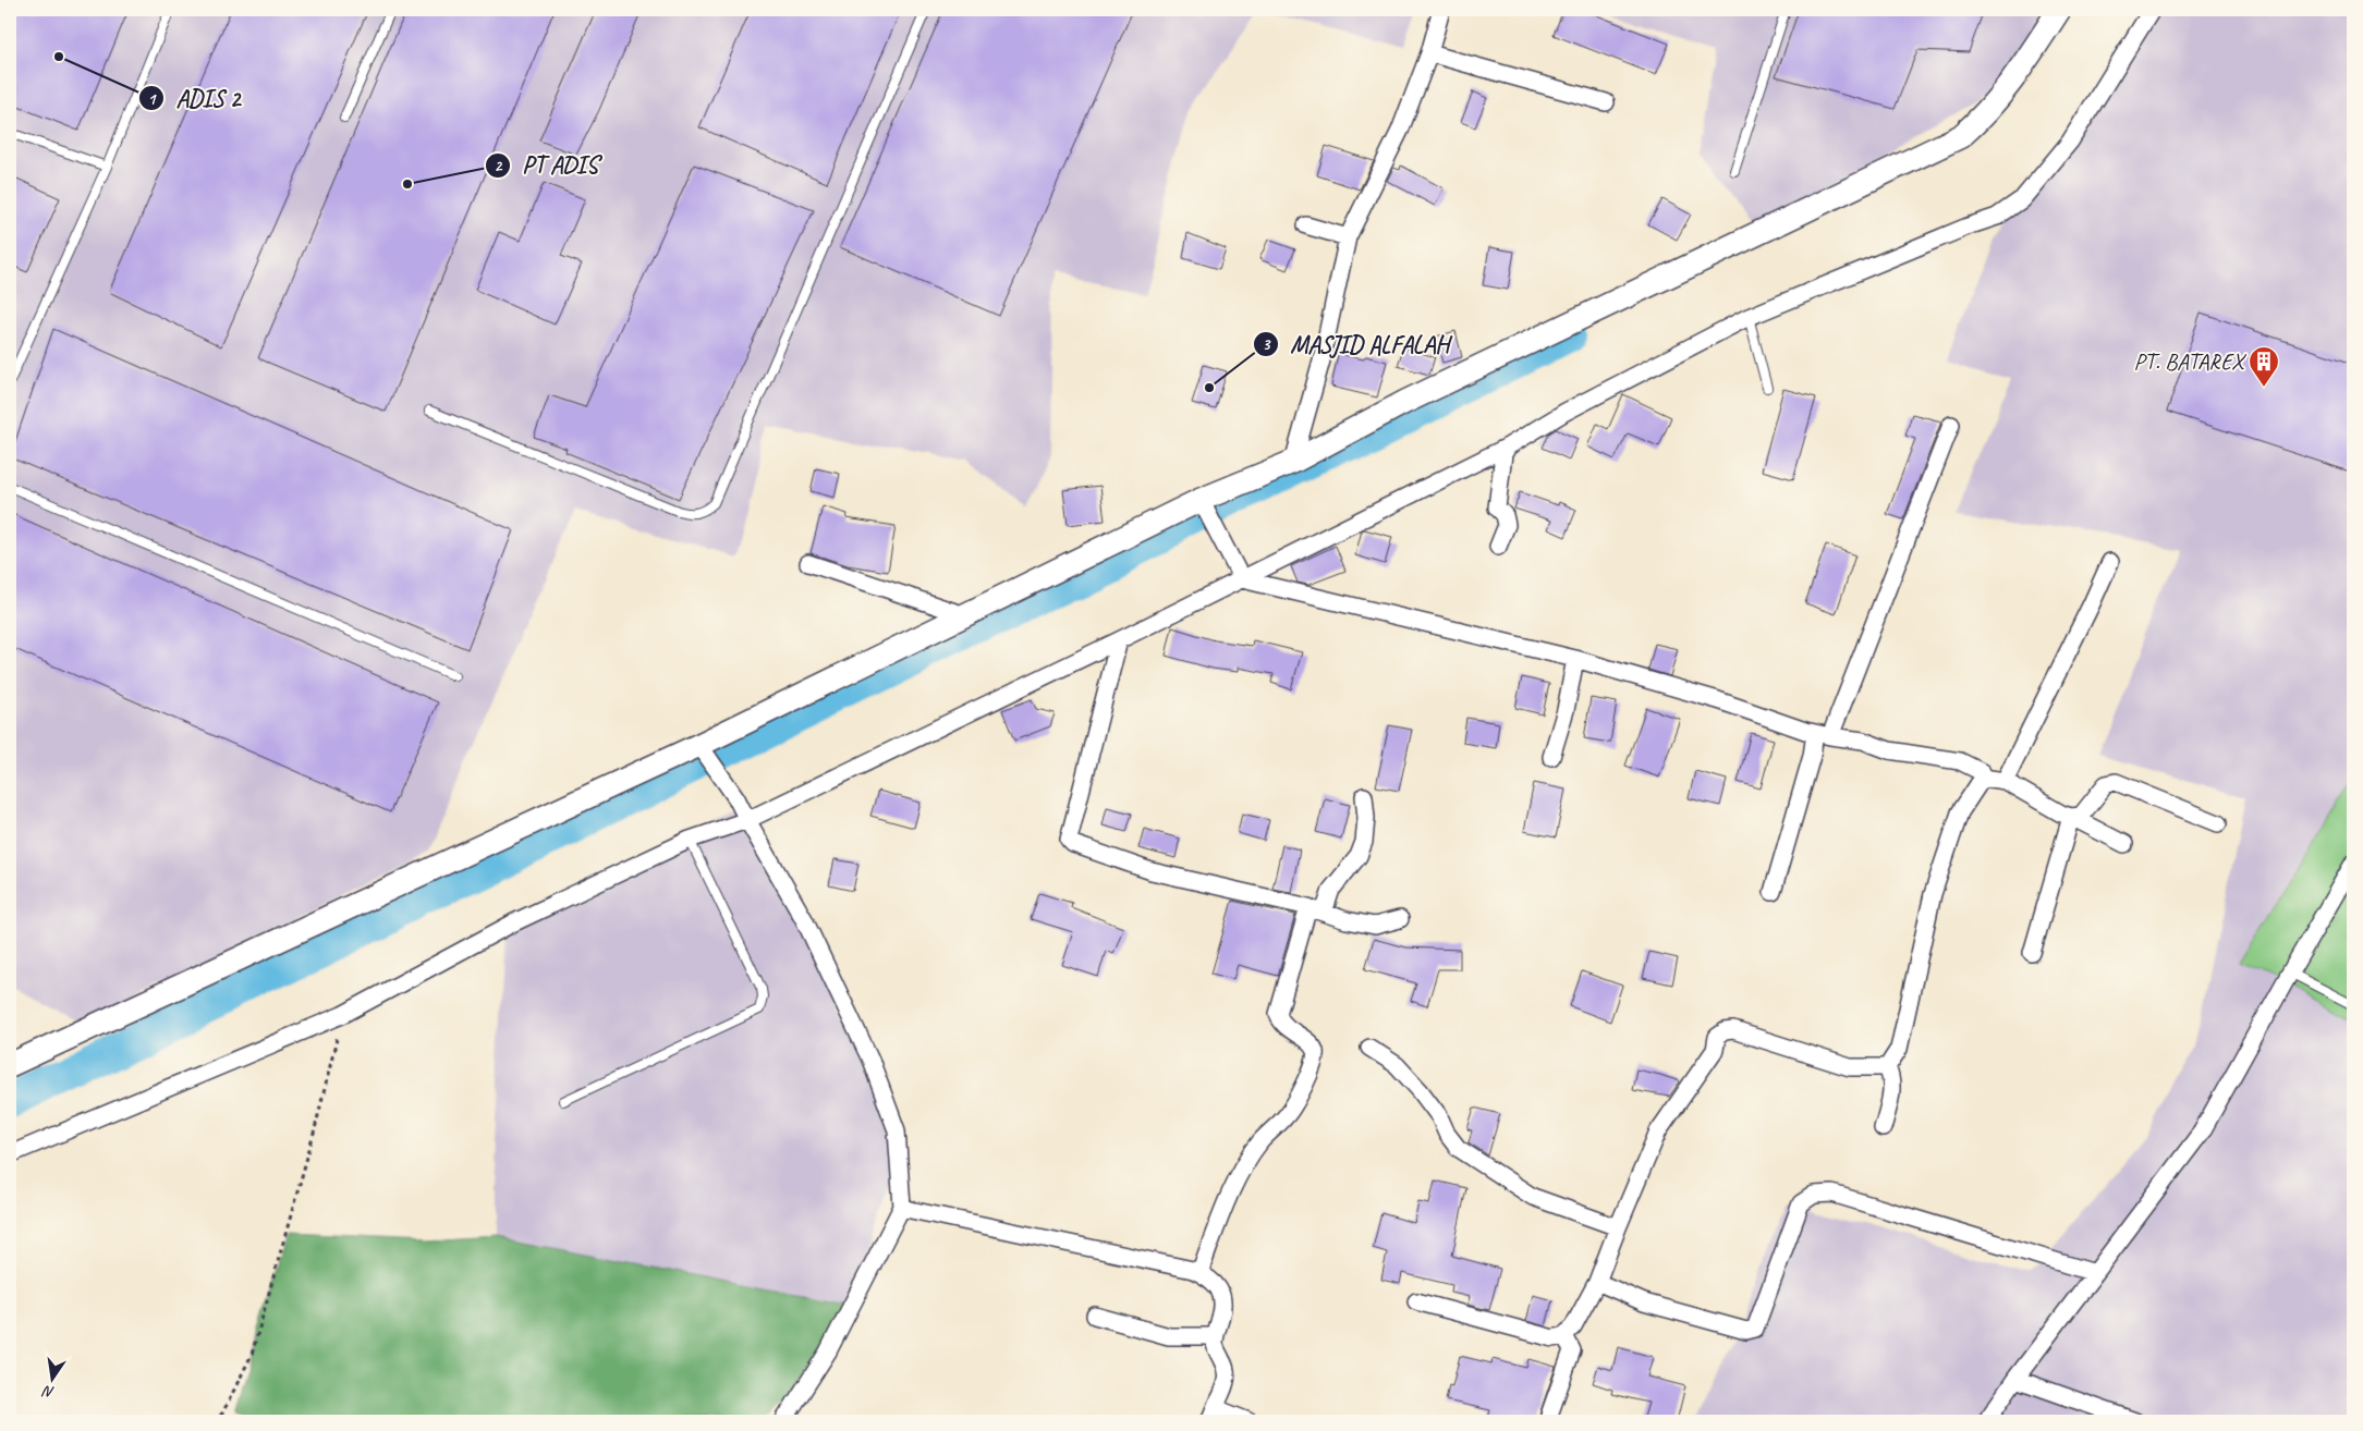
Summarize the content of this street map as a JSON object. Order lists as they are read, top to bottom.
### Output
{
  "places": {
    "other": ["ADIS 2", "PT ADIS", "MASJID ALFALAH"],
    "building": ["PT. BATAREX"]
  },
  "north": "bottom"
}
